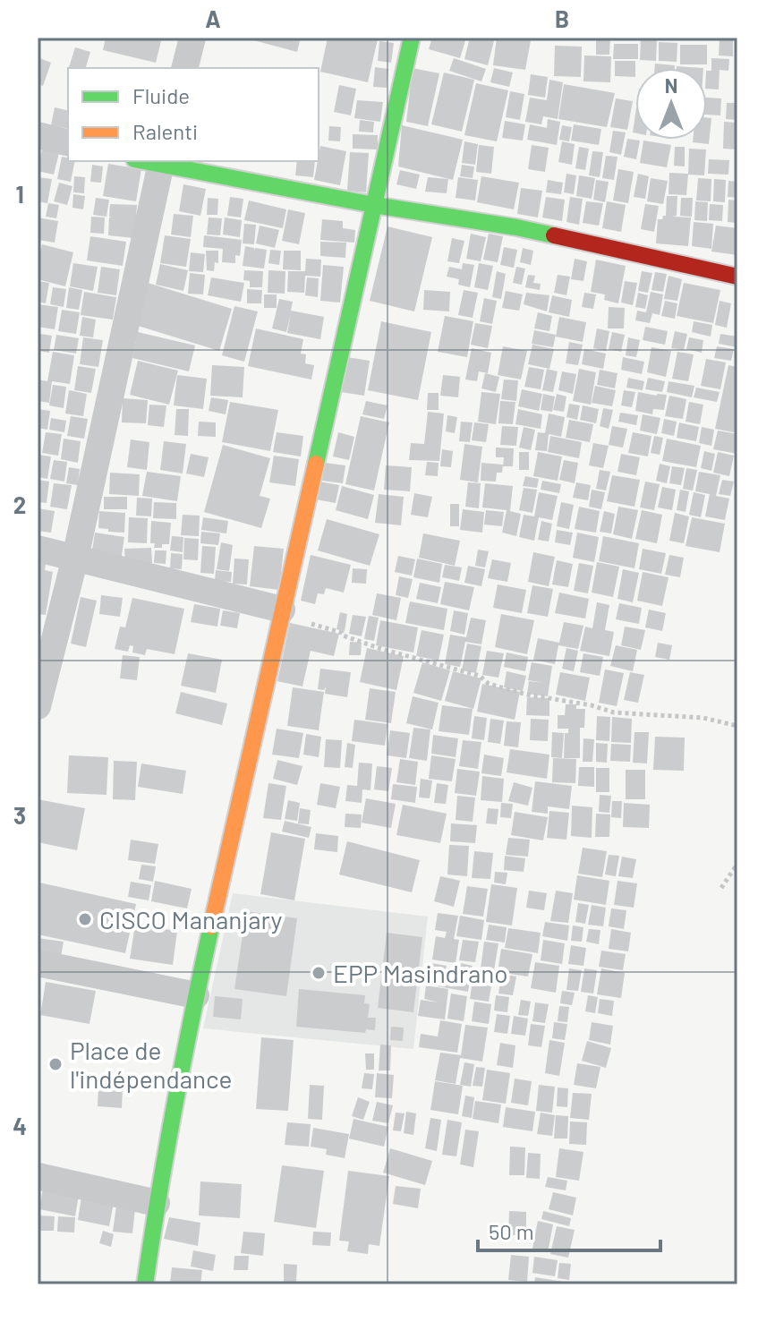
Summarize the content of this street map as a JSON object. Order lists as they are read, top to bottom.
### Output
{
  "places": ["CISCO Mananjary", "EPP Masindrano", "Place de l'indépendance"],
  "legend": ["Fluide", "Ralenti"],
  "scale_bar": "50 m",
  "north": "top",
  "grid": {
    "columns": ["A", "B"],
    "rows": [
      "1",
      "2",
      "3",
      "4"
    ]
  }
}
